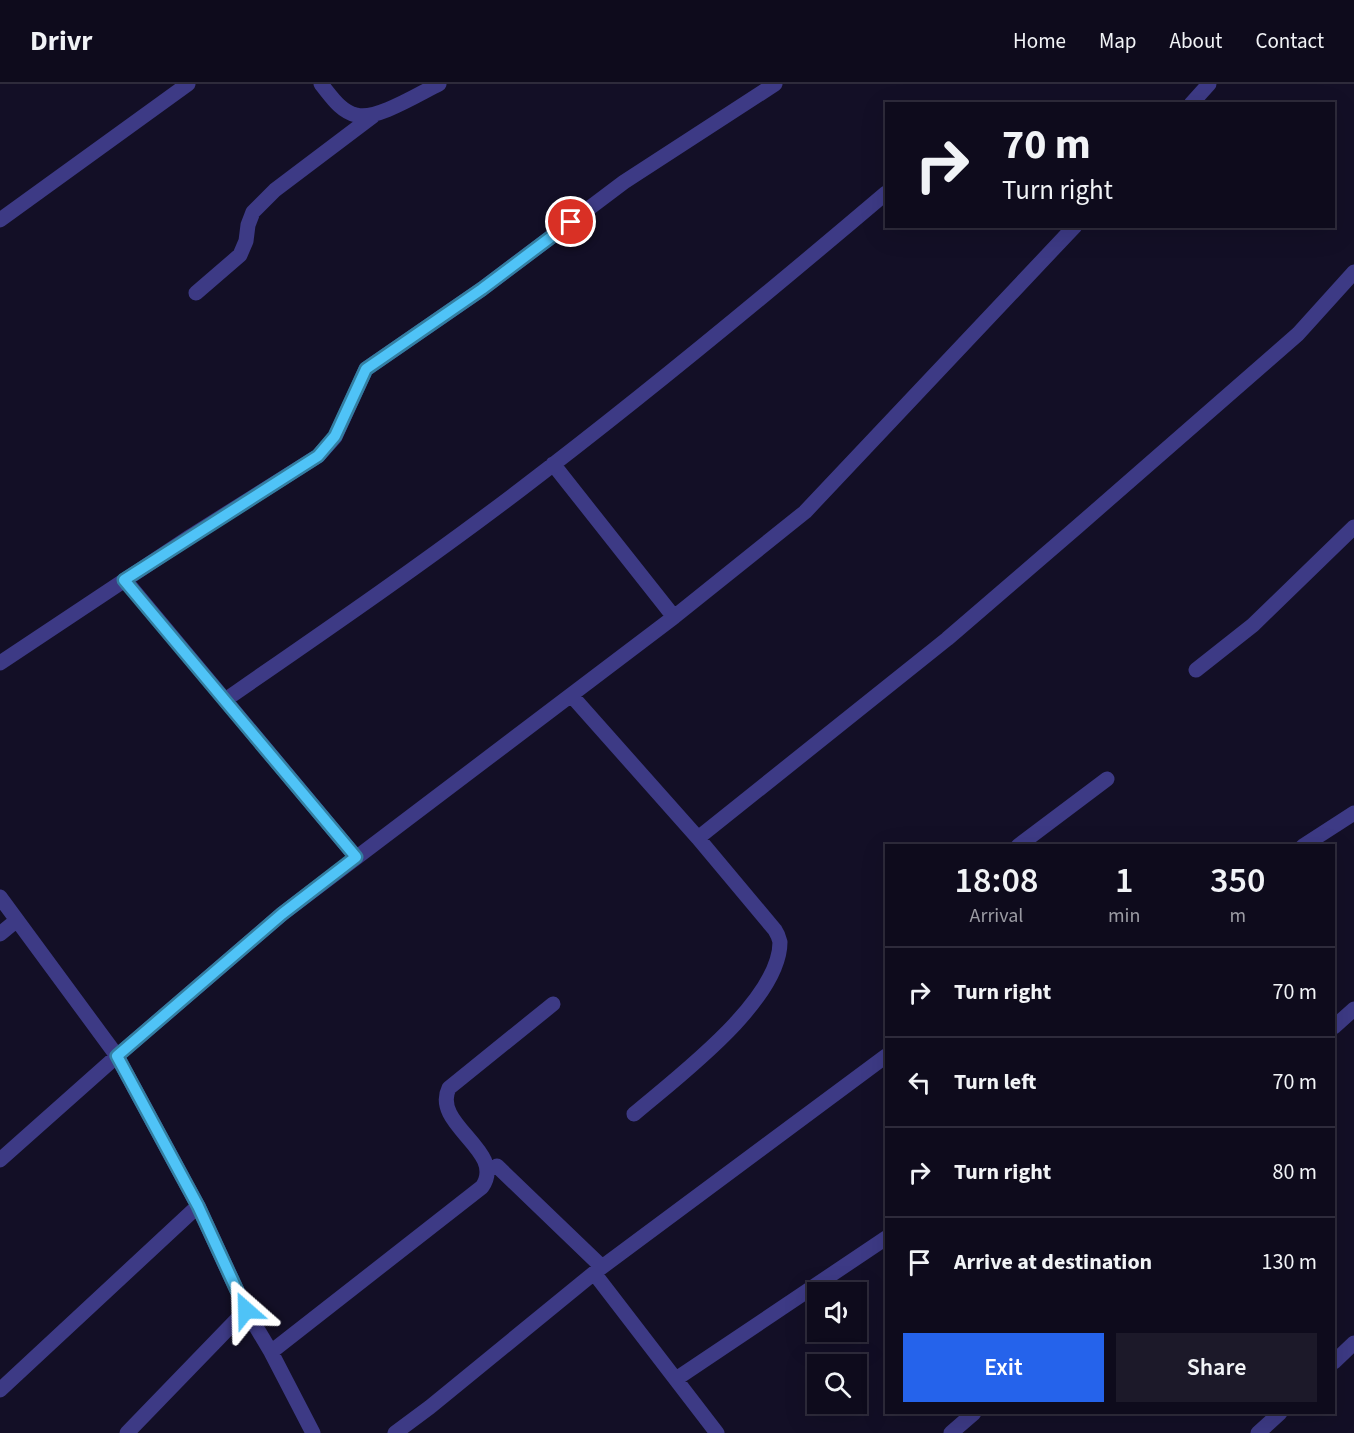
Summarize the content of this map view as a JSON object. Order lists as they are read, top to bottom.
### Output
{
  "page": {
    "header": "Drivr",
    "nav": [
      "Home",
      "Map",
      "About",
      "Contact"
    ],
    "turn": ["70 m", "Turn right"],
    "eta": [
      "18:08",
      "Arrival",
      "1",
      "min",
      "350",
      "m"
    ],
    "list": [
      {
        "name": "Turn right",
        "value": "70 m"
      },
      {
        "name": "Turn left",
        "value": "70 m"
      },
      {
        "name": "Turn right",
        "value": "80 m"
      },
      {
        "name": "Arrive at destination",
        "value": "130 m"
      }
    ],
    "buttons": ["Exit", "Share"]
  }
}
